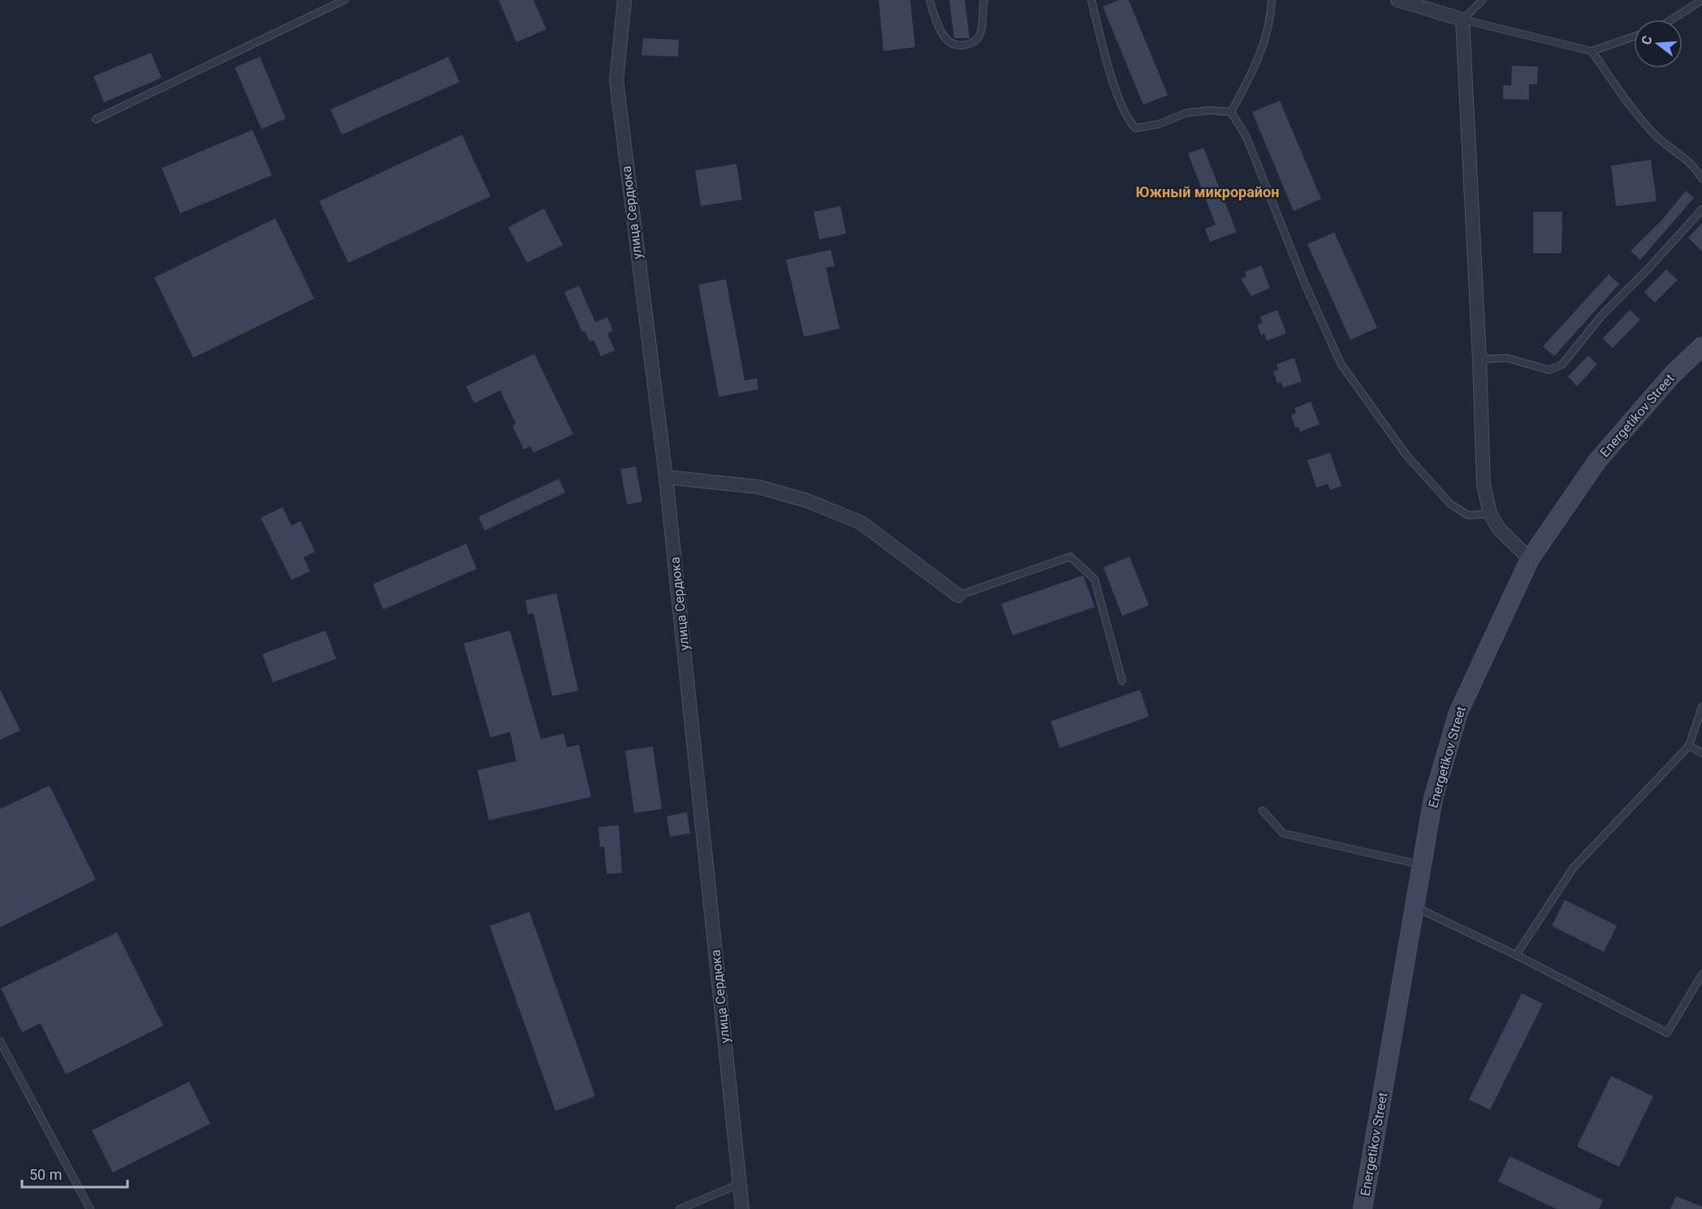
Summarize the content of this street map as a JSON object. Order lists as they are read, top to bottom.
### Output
{
  "streets": {
    "main road": ["Energetikov Street"],
    "street": ["улица Сердюка"]
  },
  "districts": ["Южный микрорайон"],
  "scale_bar": "50 m",
  "north": "left"
}
